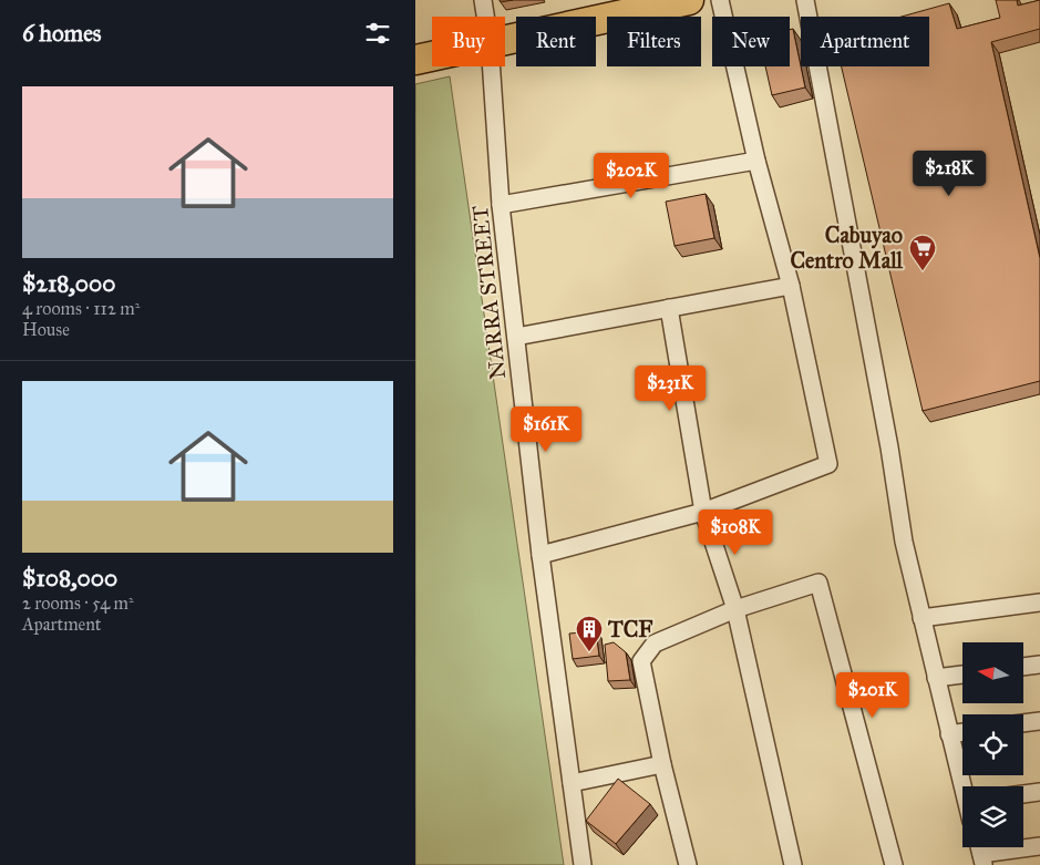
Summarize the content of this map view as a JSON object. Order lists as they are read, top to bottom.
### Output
{
  "streets": {
    "street": ["NARRA STREET"]
  },
  "places": {
    "supermarket": ["Cabuyao Centro Mall"],
    "building": ["TCF"]
  },
  "north": "left",
  "page": {
    "heading": "6 homes",
    "chip": [
      "Buy",
      "Rent",
      "Filters",
      "New",
      "Apartment"
    ],
    "list": [
      {
        "name": "$218,000",
        "note": "4 rooms · 112 m² · House"
      },
      {
        "name": "$108,000",
        "note": "2 rooms · 54 m² · Apartment"
      }
    ],
    "price": [
      "$218K",
      "$202K",
      "$231K",
      "$161K",
      "$108K",
      "$201K"
    ]
  }
}
